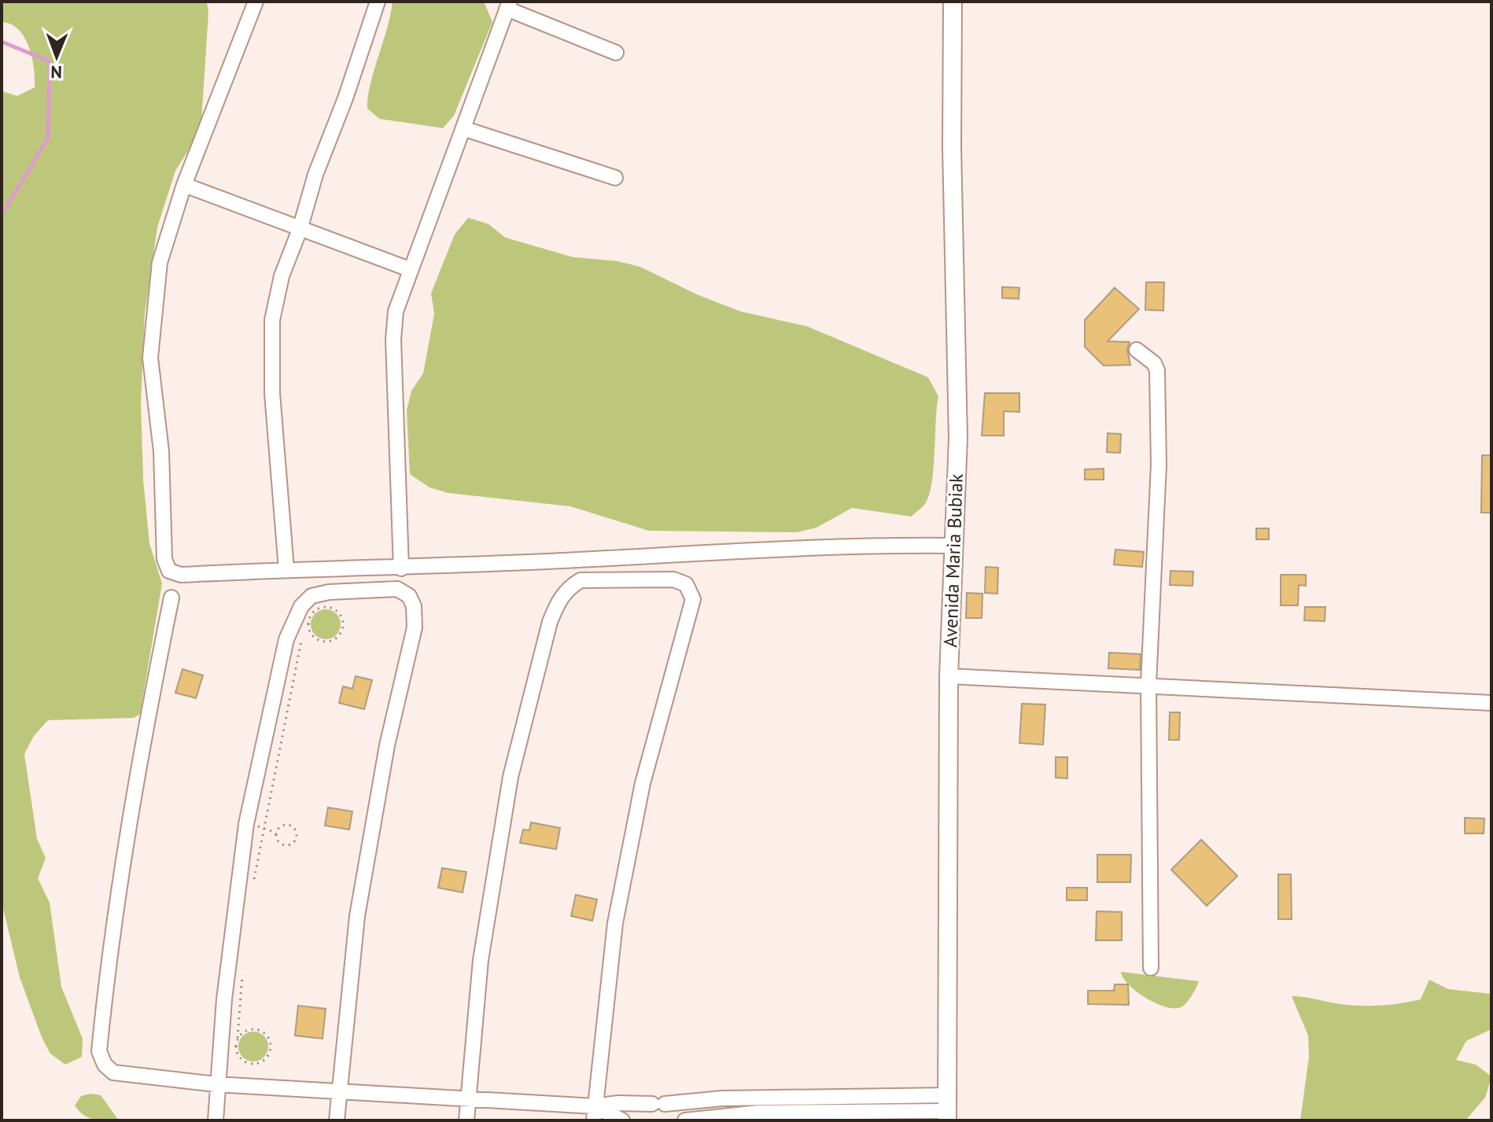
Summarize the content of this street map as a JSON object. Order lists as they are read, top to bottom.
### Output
{
  "streets": {
    "street": ["Avenida Maria Bubiak"]
  },
  "north": "bottom"
}
